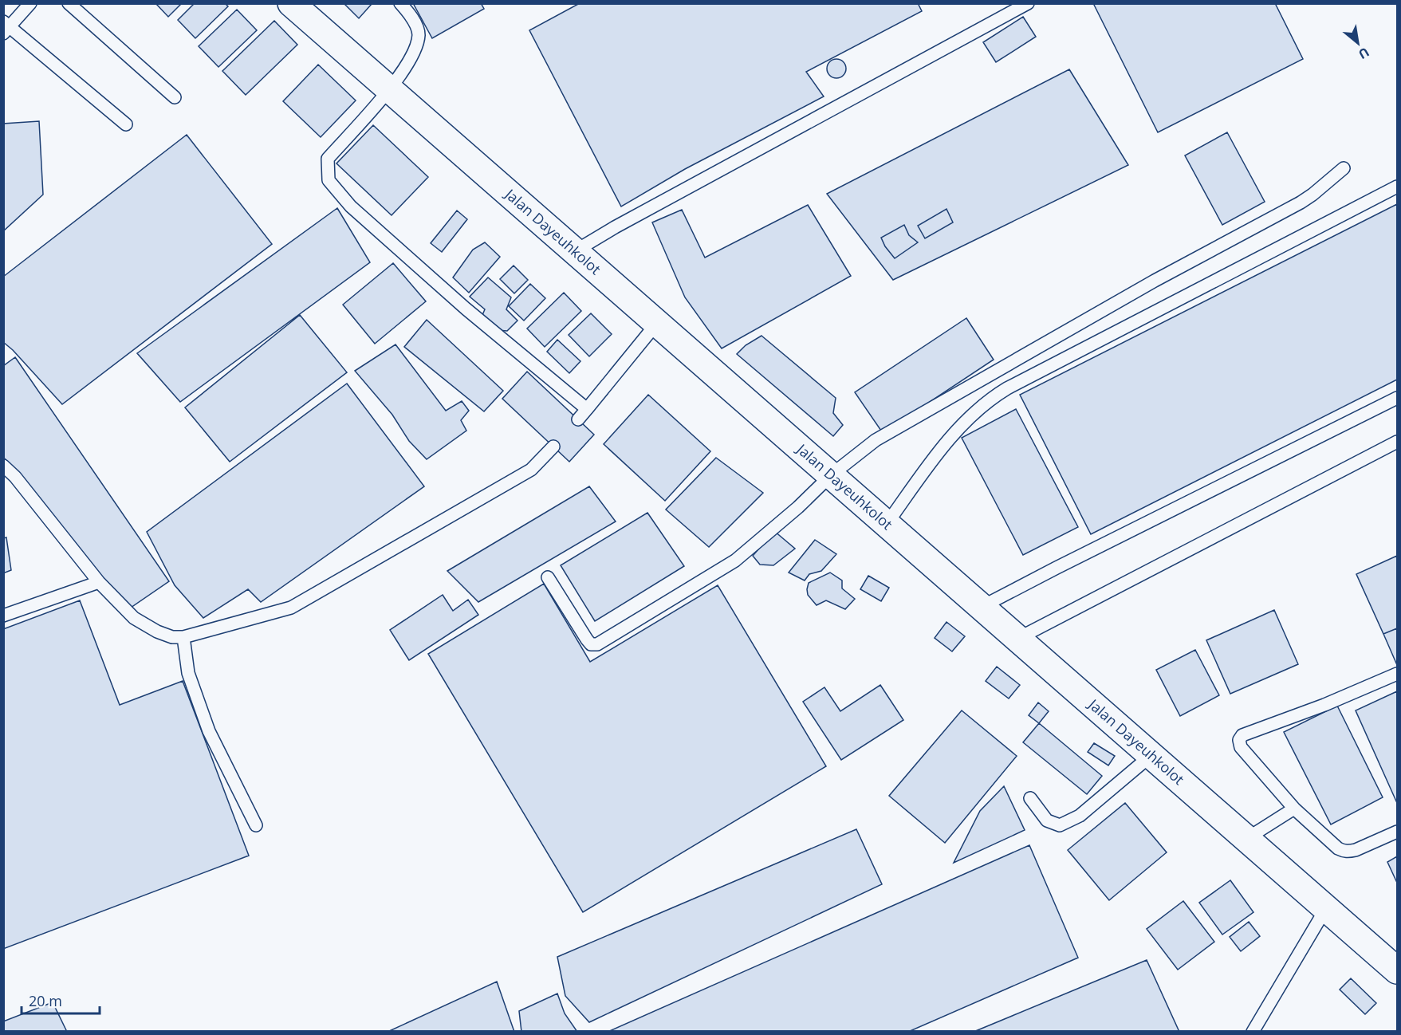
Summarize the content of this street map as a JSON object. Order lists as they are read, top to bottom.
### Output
{
  "streets": {
    "main road": ["Jalan Dayeuhkolot"]
  },
  "scale_bar": "20 m",
  "north": "bottom right"
}
